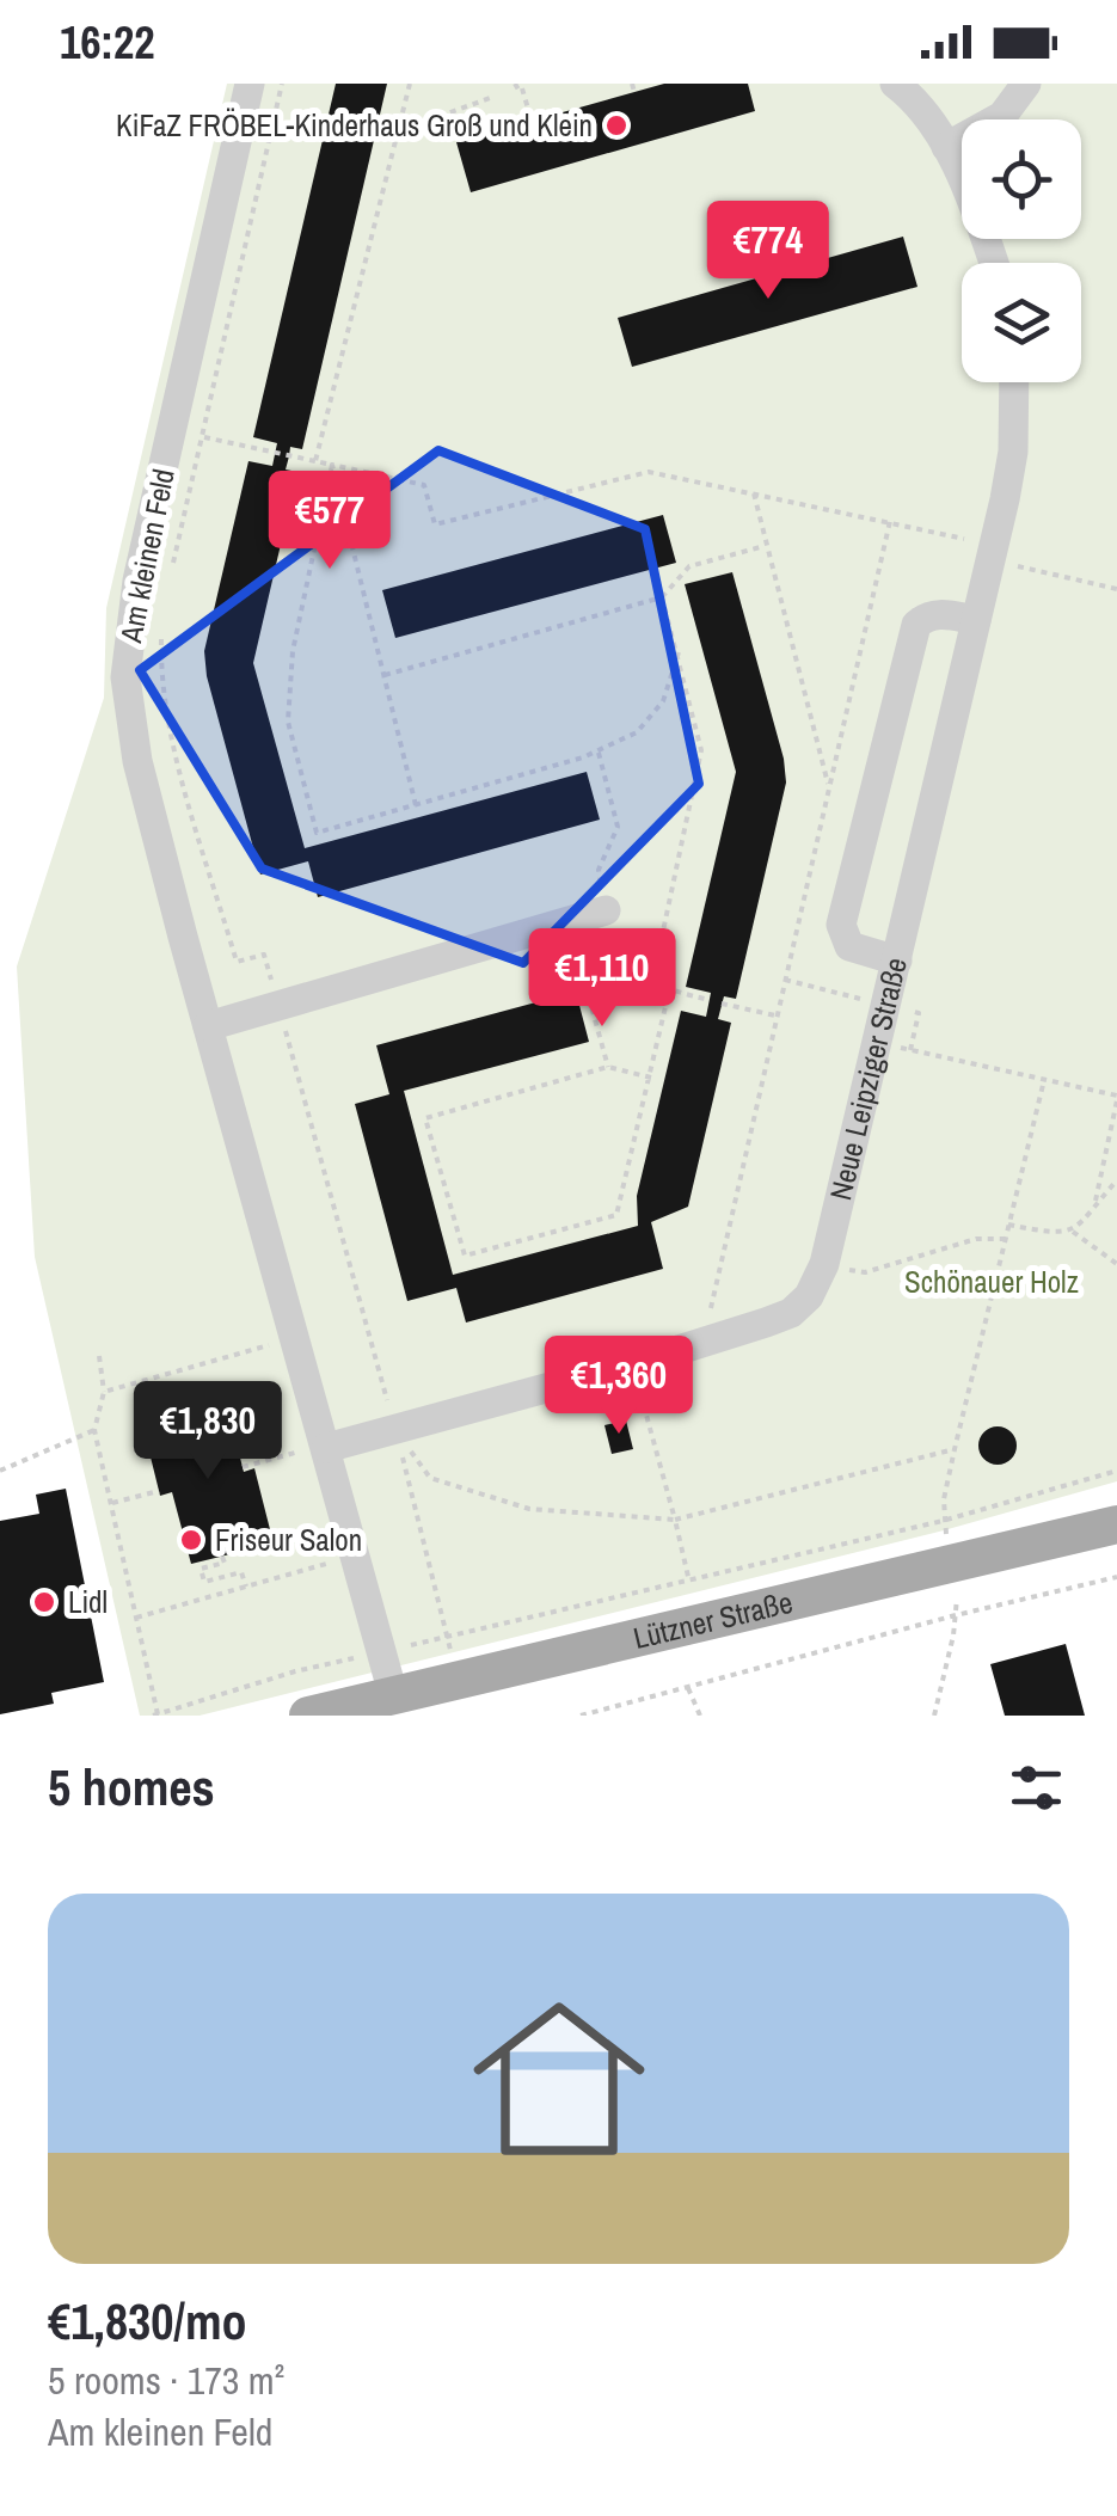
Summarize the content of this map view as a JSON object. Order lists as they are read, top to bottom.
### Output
{
  "streets": {
    "main road": ["Lützner Straße"],
    "street": ["Am kleinen Feld", "Neue Leipziger Straße"]
  },
  "crossings": [
    ["Am kleinen Feld", "Neue Leipziger Straße"],
    ["Am kleinen Feld", "Lützner Straße"]
  ],
  "parks": ["Schönauer Holz"],
  "places": ["KiFaZ FRÖBEL-Kinderhaus Groß und Klein", "Friseur Salon", "Lidl"],
  "page": {
    "status": "16:22",
    "price": [
      "€774",
      "€577",
      "€1,110",
      "€1,360",
      "€1,830"
    ],
    "heading": "5 homes",
    "list": [
      {
        "name": "€1,830/mo",
        "note": "5 rooms · 173 m² · Am kleinen Feld"
      }
    ]
  }
}
